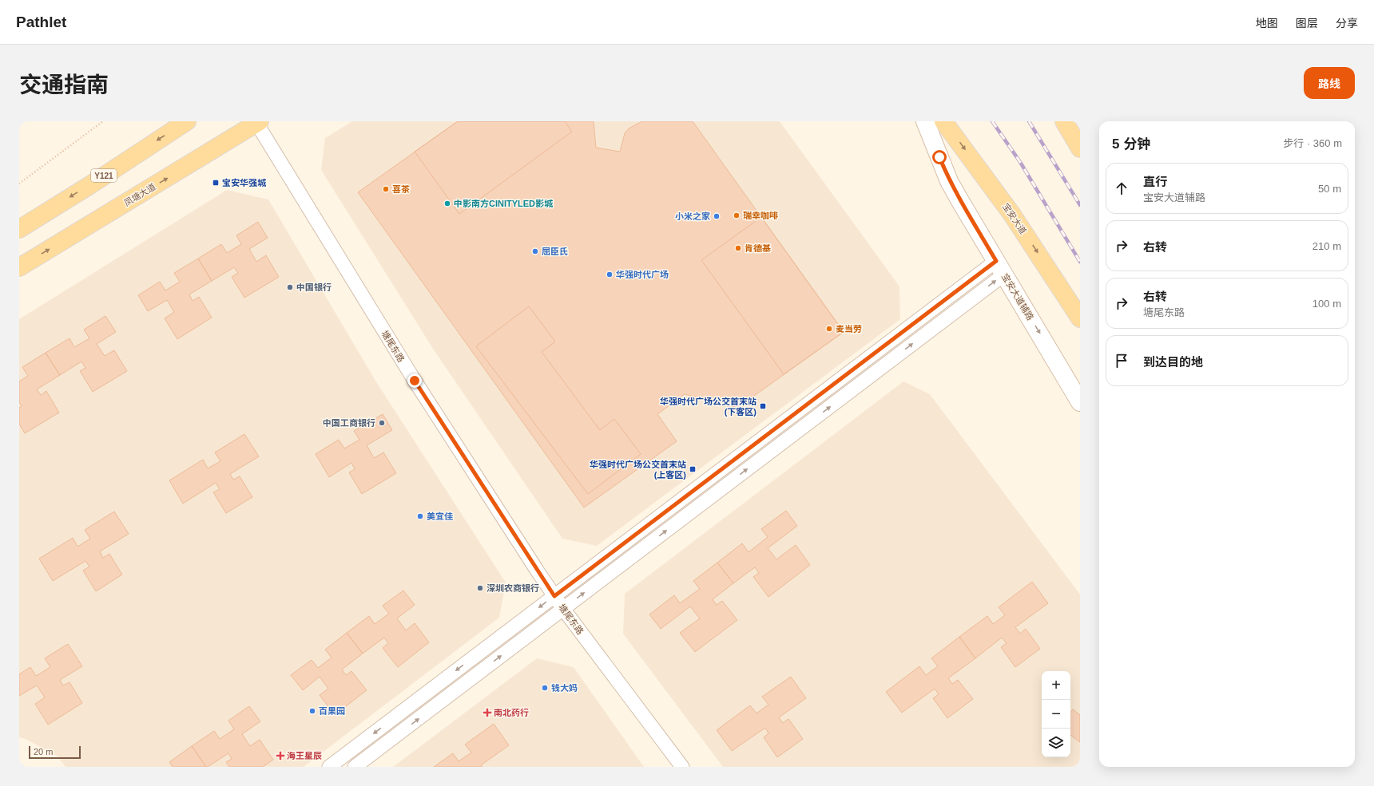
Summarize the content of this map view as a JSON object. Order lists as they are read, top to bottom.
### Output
{
  "streets": {
    "main road": [
      "Y121",
      "凤塘大道",
      "宝安大道",
      "宝安大道辅路"
    ],
    "street": ["塘尾东路"]
  },
  "crossings": [
    ["凤塘大道", "塘尾东路"]
  ],
  "one_way": ["宝安大道", "宝安大道辅路"],
  "places": {
    "transit": ["宝安华强城", "华强时代广场公交首末站 (下客区)", "华强时代广场公交首末站 (上客区)"],
    "other": [
      "喜茶",
      "中影南方CINITYLED影城",
      "瑞幸咖啡",
      "小米之家",
      "肯德基",
      "屈臣氏",
      "华强时代广场",
      "中国银行",
      "麦当劳",
      "中国工商银行",
      "美宜佳",
      "深圳农商银行",
      "钱大妈",
      "百果园"
    ],
    "health": ["南北药行", "海王星辰"]
  },
  "scale_bar": "20 m",
  "page": {
    "header": "Pathlet",
    "nav": ["地图", "图层", "分享"],
    "title": "交通指南",
    "buttons": "路线",
    "heading": ["5 分钟", "步行 · 360 m"],
    "list": [
      ["直行", "宝安大道辅路", "50 m"],
      ["右转", "210 m"],
      ["右转", "塘尾东路", "100 m"],
      "到达目的地"
    ],
    "map_buttons": ["+", "−"],
    "scale": "20 m"
  }
}
